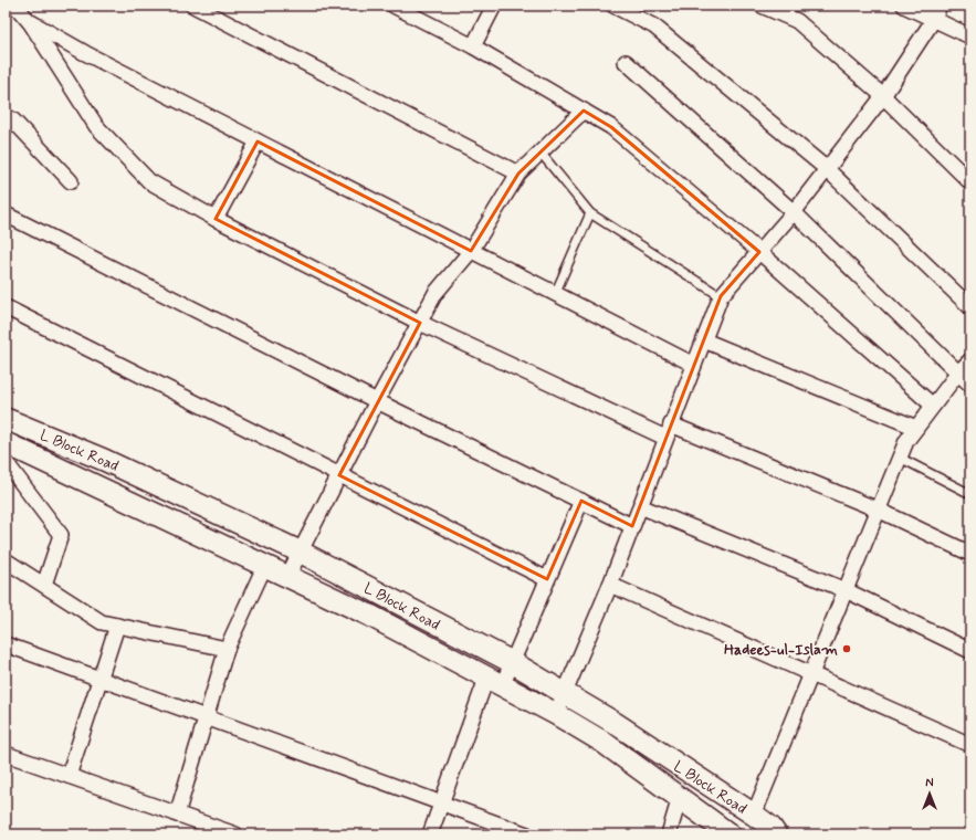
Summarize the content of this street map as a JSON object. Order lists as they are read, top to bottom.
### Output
{
  "streets": {
    "main road": ["L Block Road"]
  },
  "places": ["Hadees-ul-Islam"],
  "north": "top"
}
